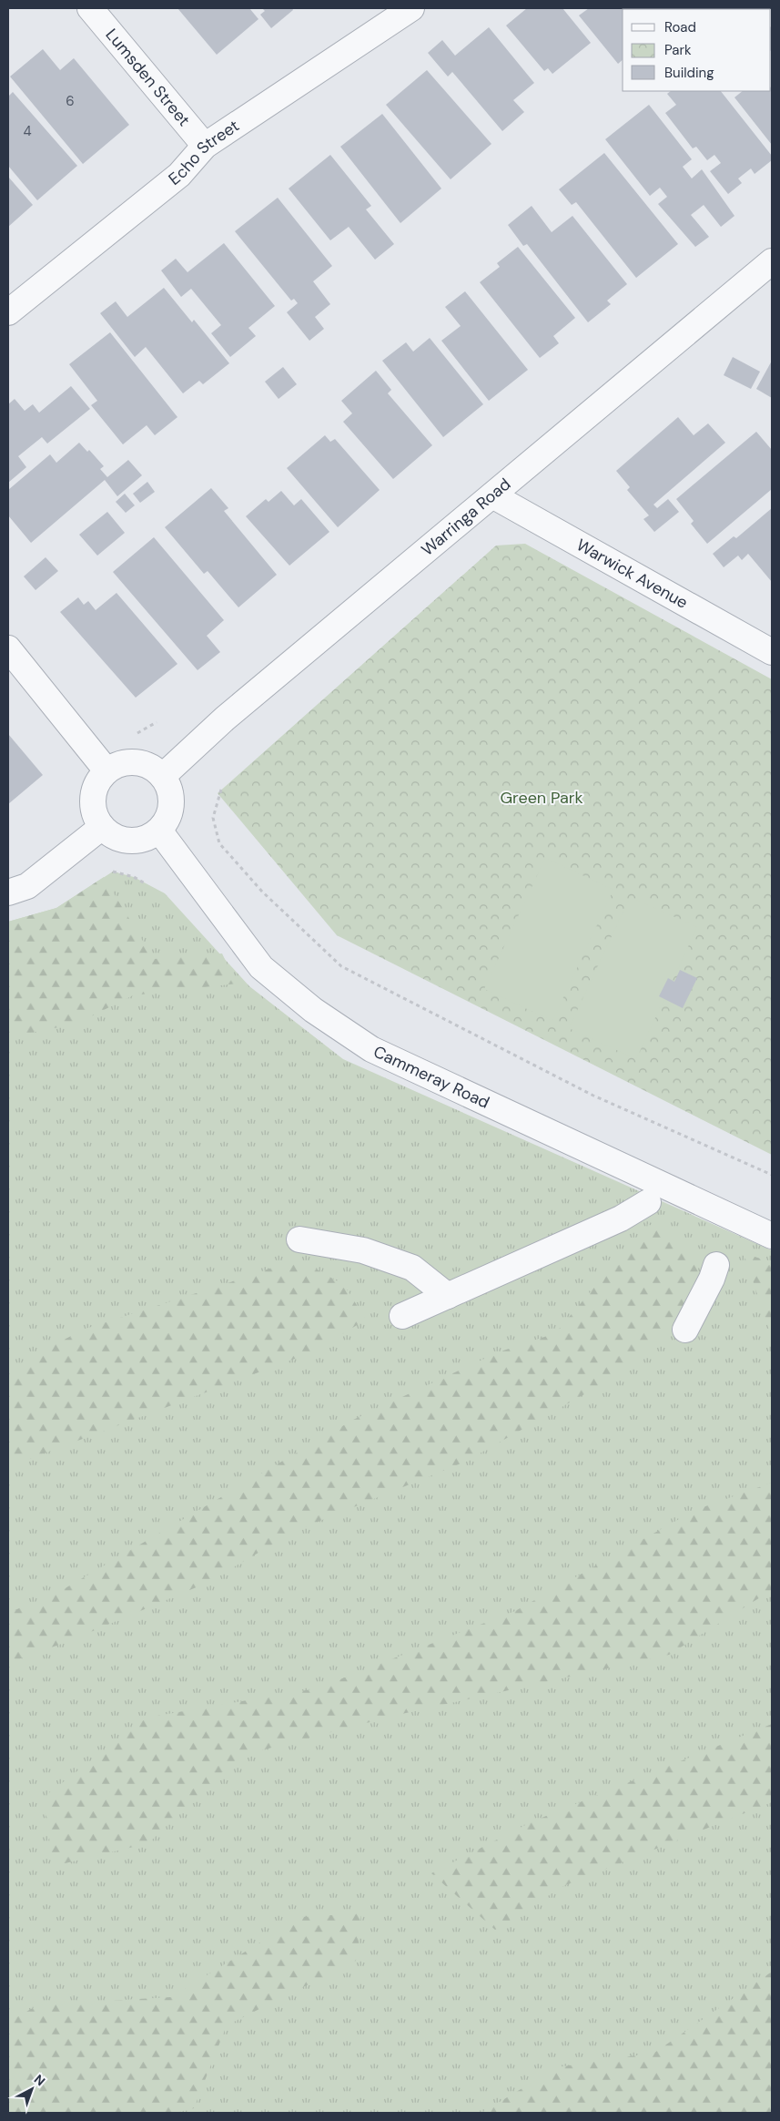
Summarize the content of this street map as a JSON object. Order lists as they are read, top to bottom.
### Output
{
  "streets": {
    "street": [
      "Lumsden Street",
      "Echo Street",
      "Warringa Road",
      "Warwick Avenue",
      "Cammeray Road"
    ]
  },
  "crossings": [
    ["Lumsden Street", "Echo Street"],
    ["Warringa Road", "Warwick Avenue"],
    ["Warringa Road", "Cammeray Road"]
  ],
  "parks": ["Green Park"],
  "house_numbers": ["6", "4"],
  "legend": ["Road", "Park", "Building"],
  "north": "top right"
}
